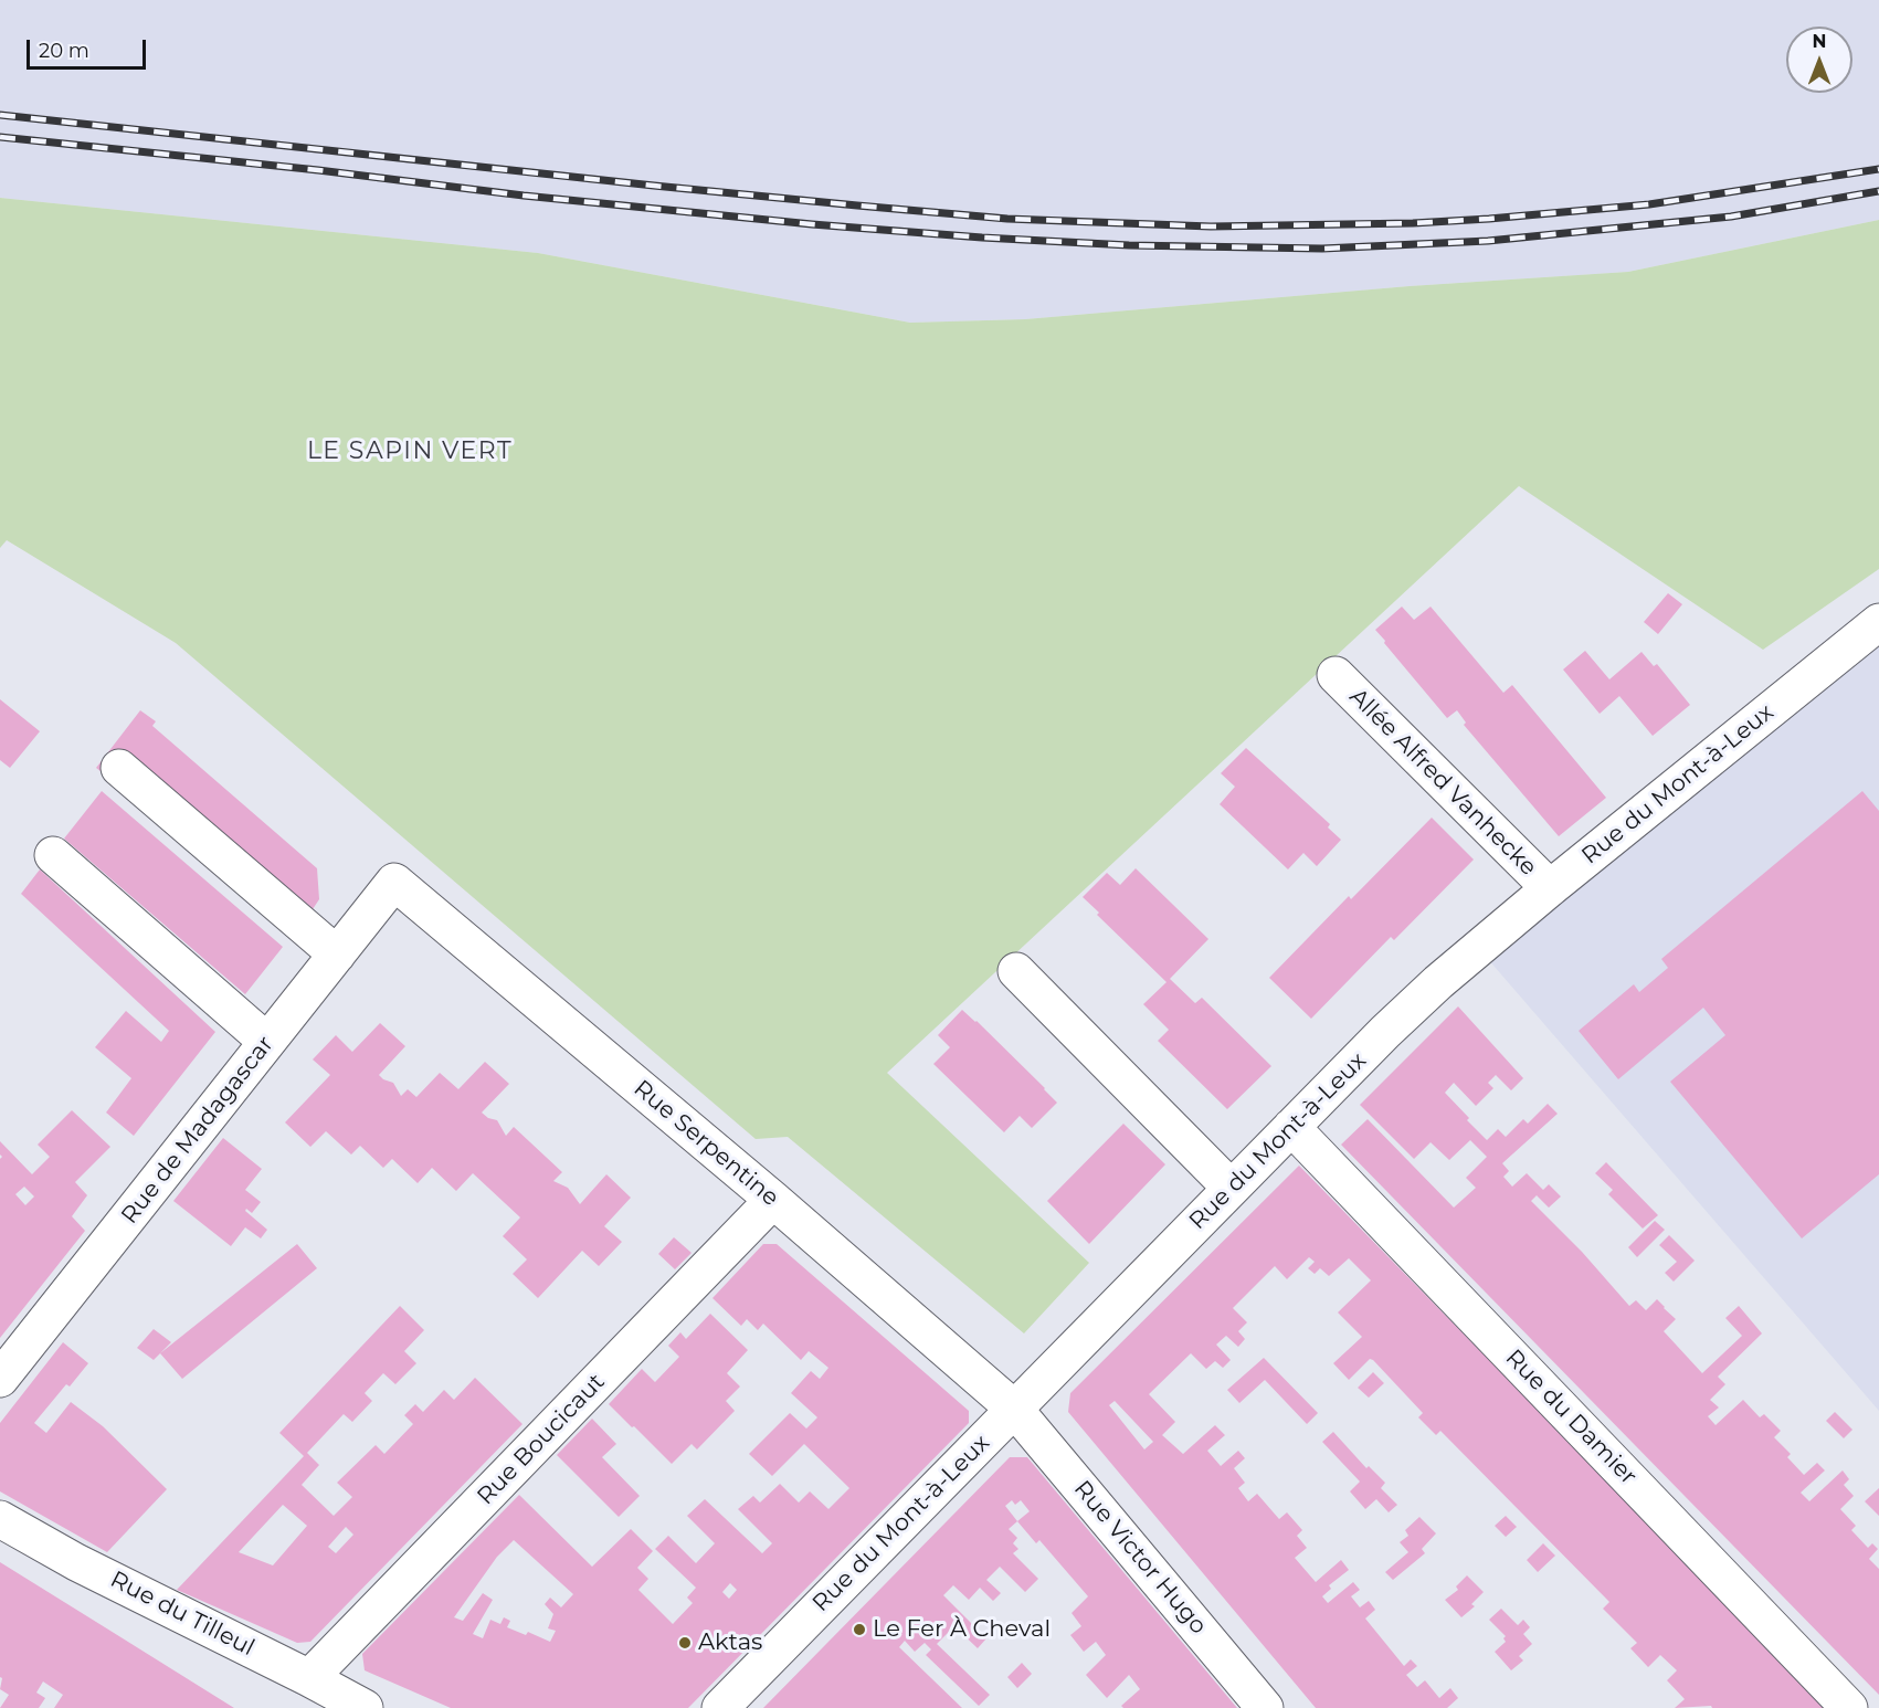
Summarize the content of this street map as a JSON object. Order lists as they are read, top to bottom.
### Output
{
  "streets": {
    "street": [
      "Allée Alfred Vanhecke",
      "Rue du Mont-à-Leux",
      "Rue de Madagascar",
      "Rue Serpentine",
      "Rue du Damier",
      "Rue Boucicaut",
      "Rue Victor Hugo",
      "Rue du Tilleul"
    ]
  },
  "crossings": [
    ["Allée Alfred Vanhecke", "Rue du Mont-à-Leux"],
    ["Rue du Mont-à-Leux", "Rue Serpentine"],
    ["Rue du Mont-à-Leux", "Rue du Damier"],
    ["Rue du Mont-à-Leux", "Rue Victor Hugo"],
    ["Rue de Madagascar", "Rue Serpentine"],
    ["Rue Serpentine", "Rue Boucicaut"],
    ["Rue Serpentine", "Rue Victor Hugo"],
    ["Rue Boucicaut", "Rue du Tilleul"]
  ],
  "districts": ["LE SAPIN VERT"],
  "places": ["Le Fer À Cheval", "Aktas"],
  "scale_bar": "20 m",
  "north": "top"
}
